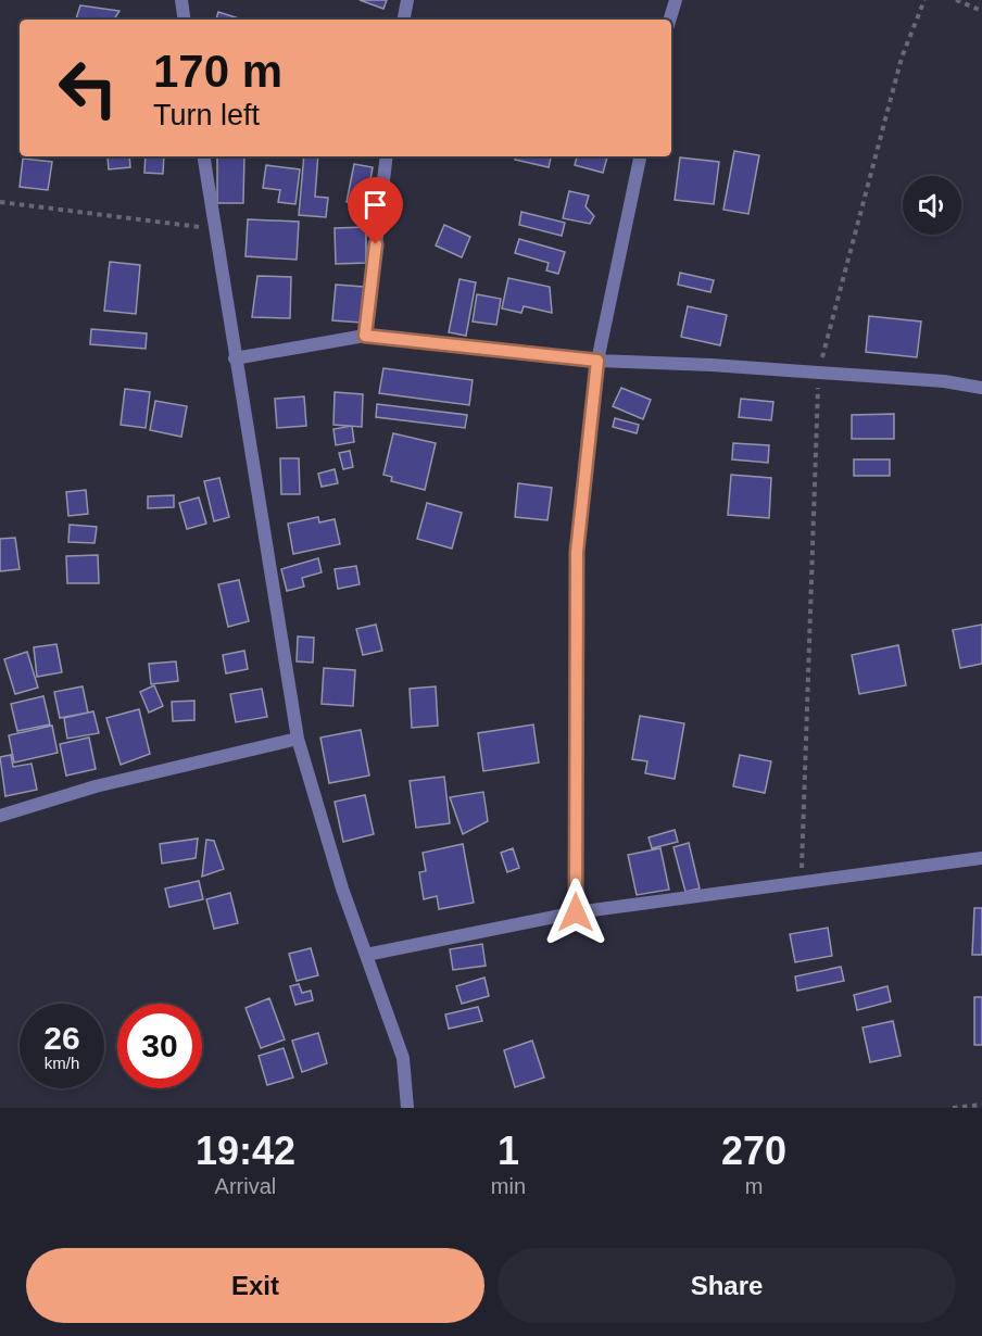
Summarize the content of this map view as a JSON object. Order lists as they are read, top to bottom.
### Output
{
  "page": {
    "turn": ["170 m", "Turn left"],
    "speed": "26 km/h",
    "limit": "30",
    "eta": [
      "19:42",
      "Arrival",
      "1",
      "min",
      "270",
      "m"
    ],
    "buttons": ["Exit", "Share"]
  }
}
